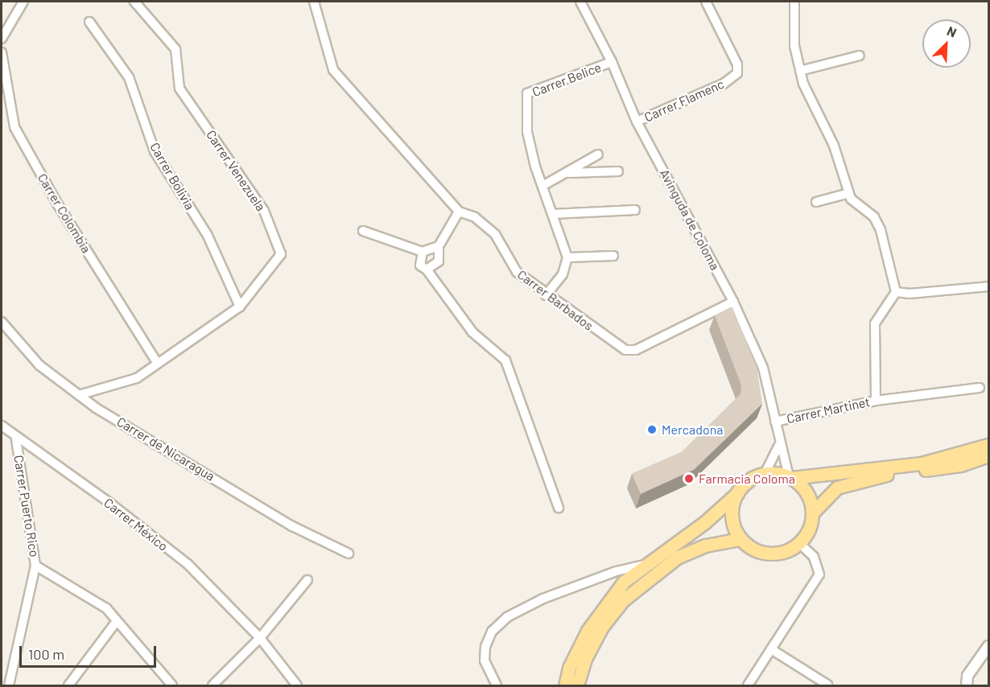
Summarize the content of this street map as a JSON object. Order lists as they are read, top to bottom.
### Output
{
  "streets": {
    "street": [
      "Carrer Belice",
      "Carrer Flamenc",
      "Carrer Venezuela",
      "Carrer Bolivia",
      "Carrer Colombia",
      "Avinguda de Coloma",
      "Carrer Barbados",
      "Carrer Martinet",
      "Carrer de Nicaragua",
      "Carrer Puerto Rico",
      "Carrer México"
    ]
  },
  "crossings": [
    ["Carrer Belice", "Avinguda de Coloma"],
    ["Carrer Flamenc", "Avinguda de Coloma"],
    ["Carrer Venezuela", "Carrer Bolivia"],
    ["Carrer Venezuela", "Carrer Colombia"],
    ["Carrer Venezuela", "Carrer de Nicaragua"],
    ["Avinguda de Coloma", "Carrer Barbados"],
    ["Avinguda de Coloma", "Carrer Martinet"],
    ["Carrer Puerto Rico", "Carrer México"]
  ],
  "places": ["Mercadona", "Farmacia Coloma"],
  "scale_bar": "100 m",
  "north": "top right"
}
